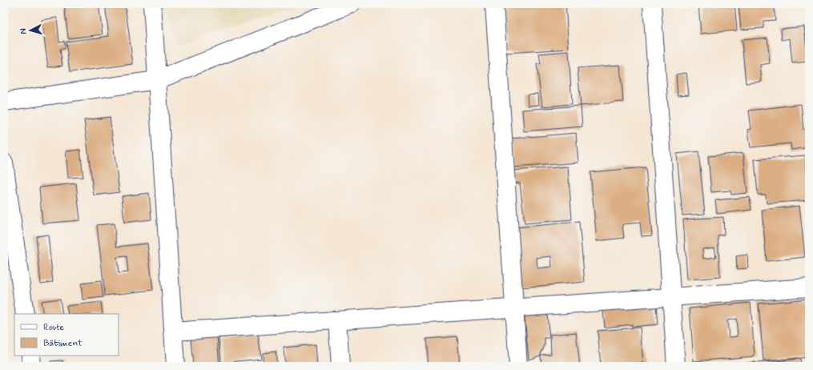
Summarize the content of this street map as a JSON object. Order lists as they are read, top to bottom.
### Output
{
  "legend": ["Route", "Bâtiment"],
  "north": "left"
}
